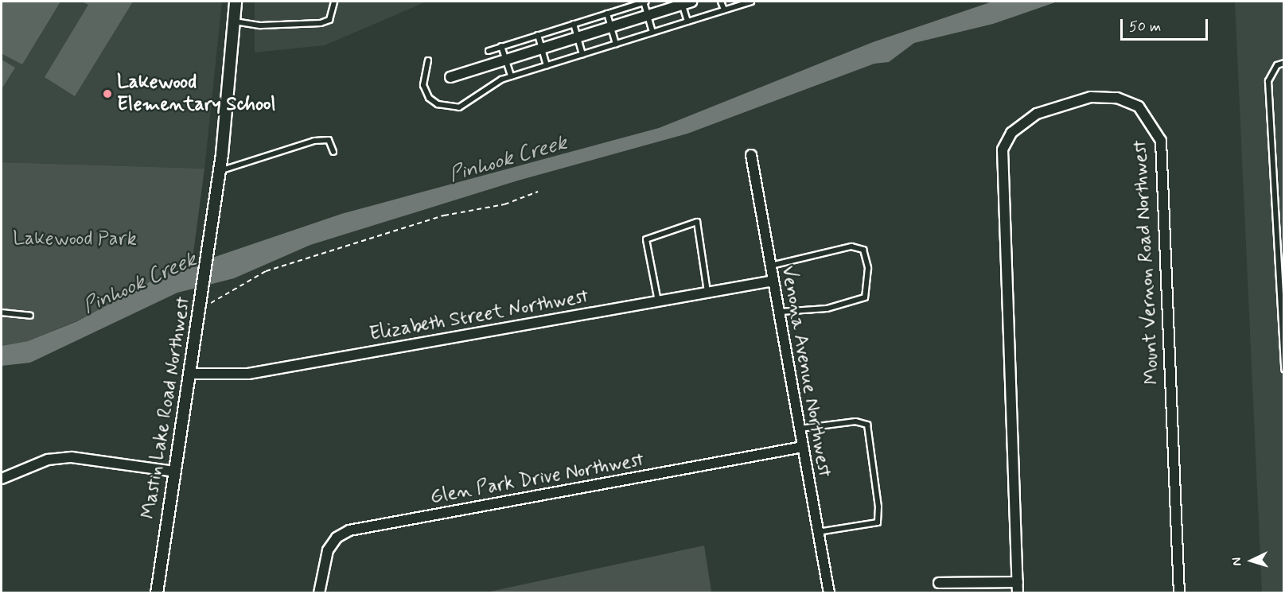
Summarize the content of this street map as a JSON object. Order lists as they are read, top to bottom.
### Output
{
  "streets": {
    "street": [
      "Mount Vernon Road Northwest",
      "Elizabeth Street Northwest",
      "Venona Avenue Northwest",
      "Mastin Lake Road Northwest",
      "Glen Park Drive Northwest"
    ]
  },
  "crossings": [
    ["Elizabeth Street Northwest", "Venona Avenue Northwest"],
    ["Elizabeth Street Northwest", "Mastin Lake Road Northwest"],
    ["Venona Avenue Northwest", "Glen Park Drive Northwest"]
  ],
  "water": ["Pinhook Creek"],
  "parks": ["Lakewood Park"],
  "places": ["Lakewood Elementary School"],
  "scale_bar": "50 m",
  "north": "left"
}
